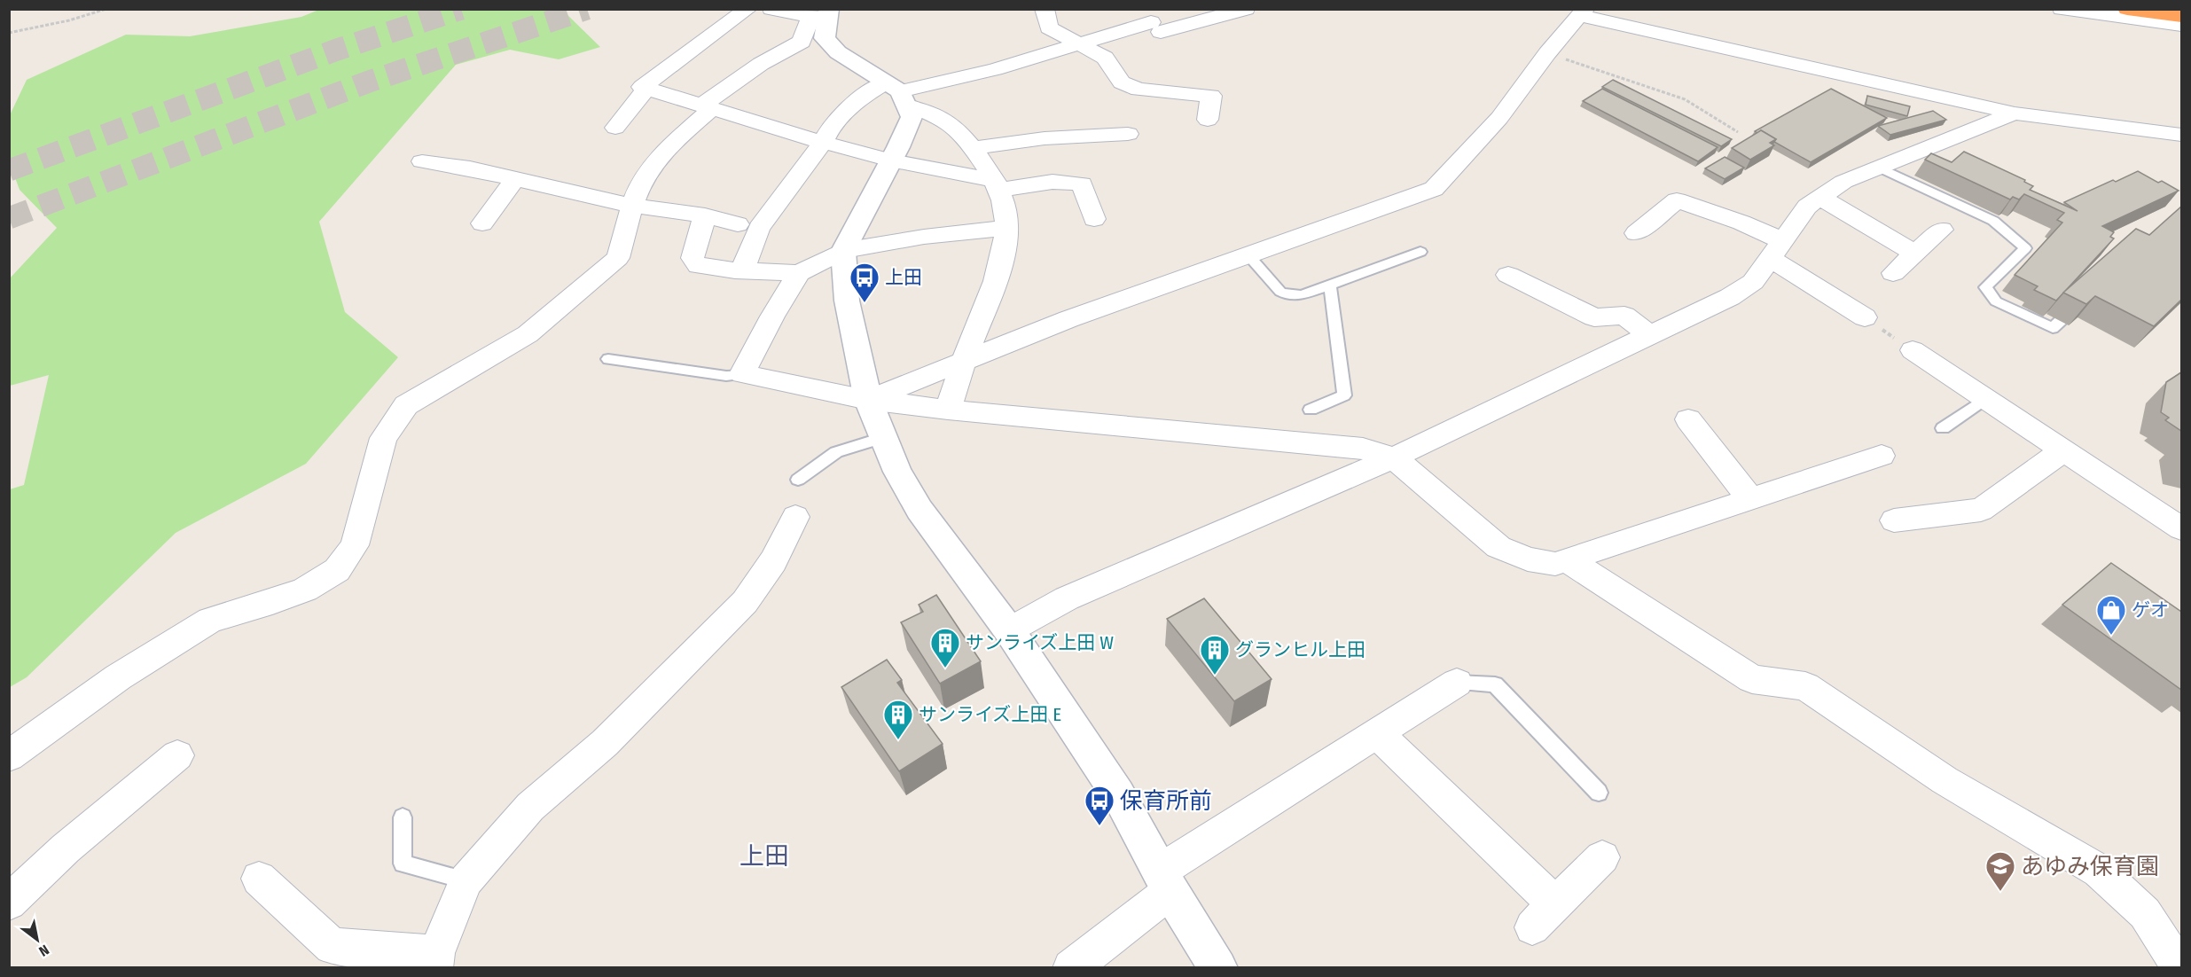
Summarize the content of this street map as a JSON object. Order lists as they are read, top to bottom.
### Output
{
  "districts": ["上田"],
  "places": {
    "bus stop": ["上田", "保育所前"],
    "shop": ["ゲオ"],
    "building": ["サンライズ上田 W", "グランヒル上田", "サンライズ上田 E"],
    "school or university": ["あゆみ保育園"]
  },
  "north": "bottom right"
}
